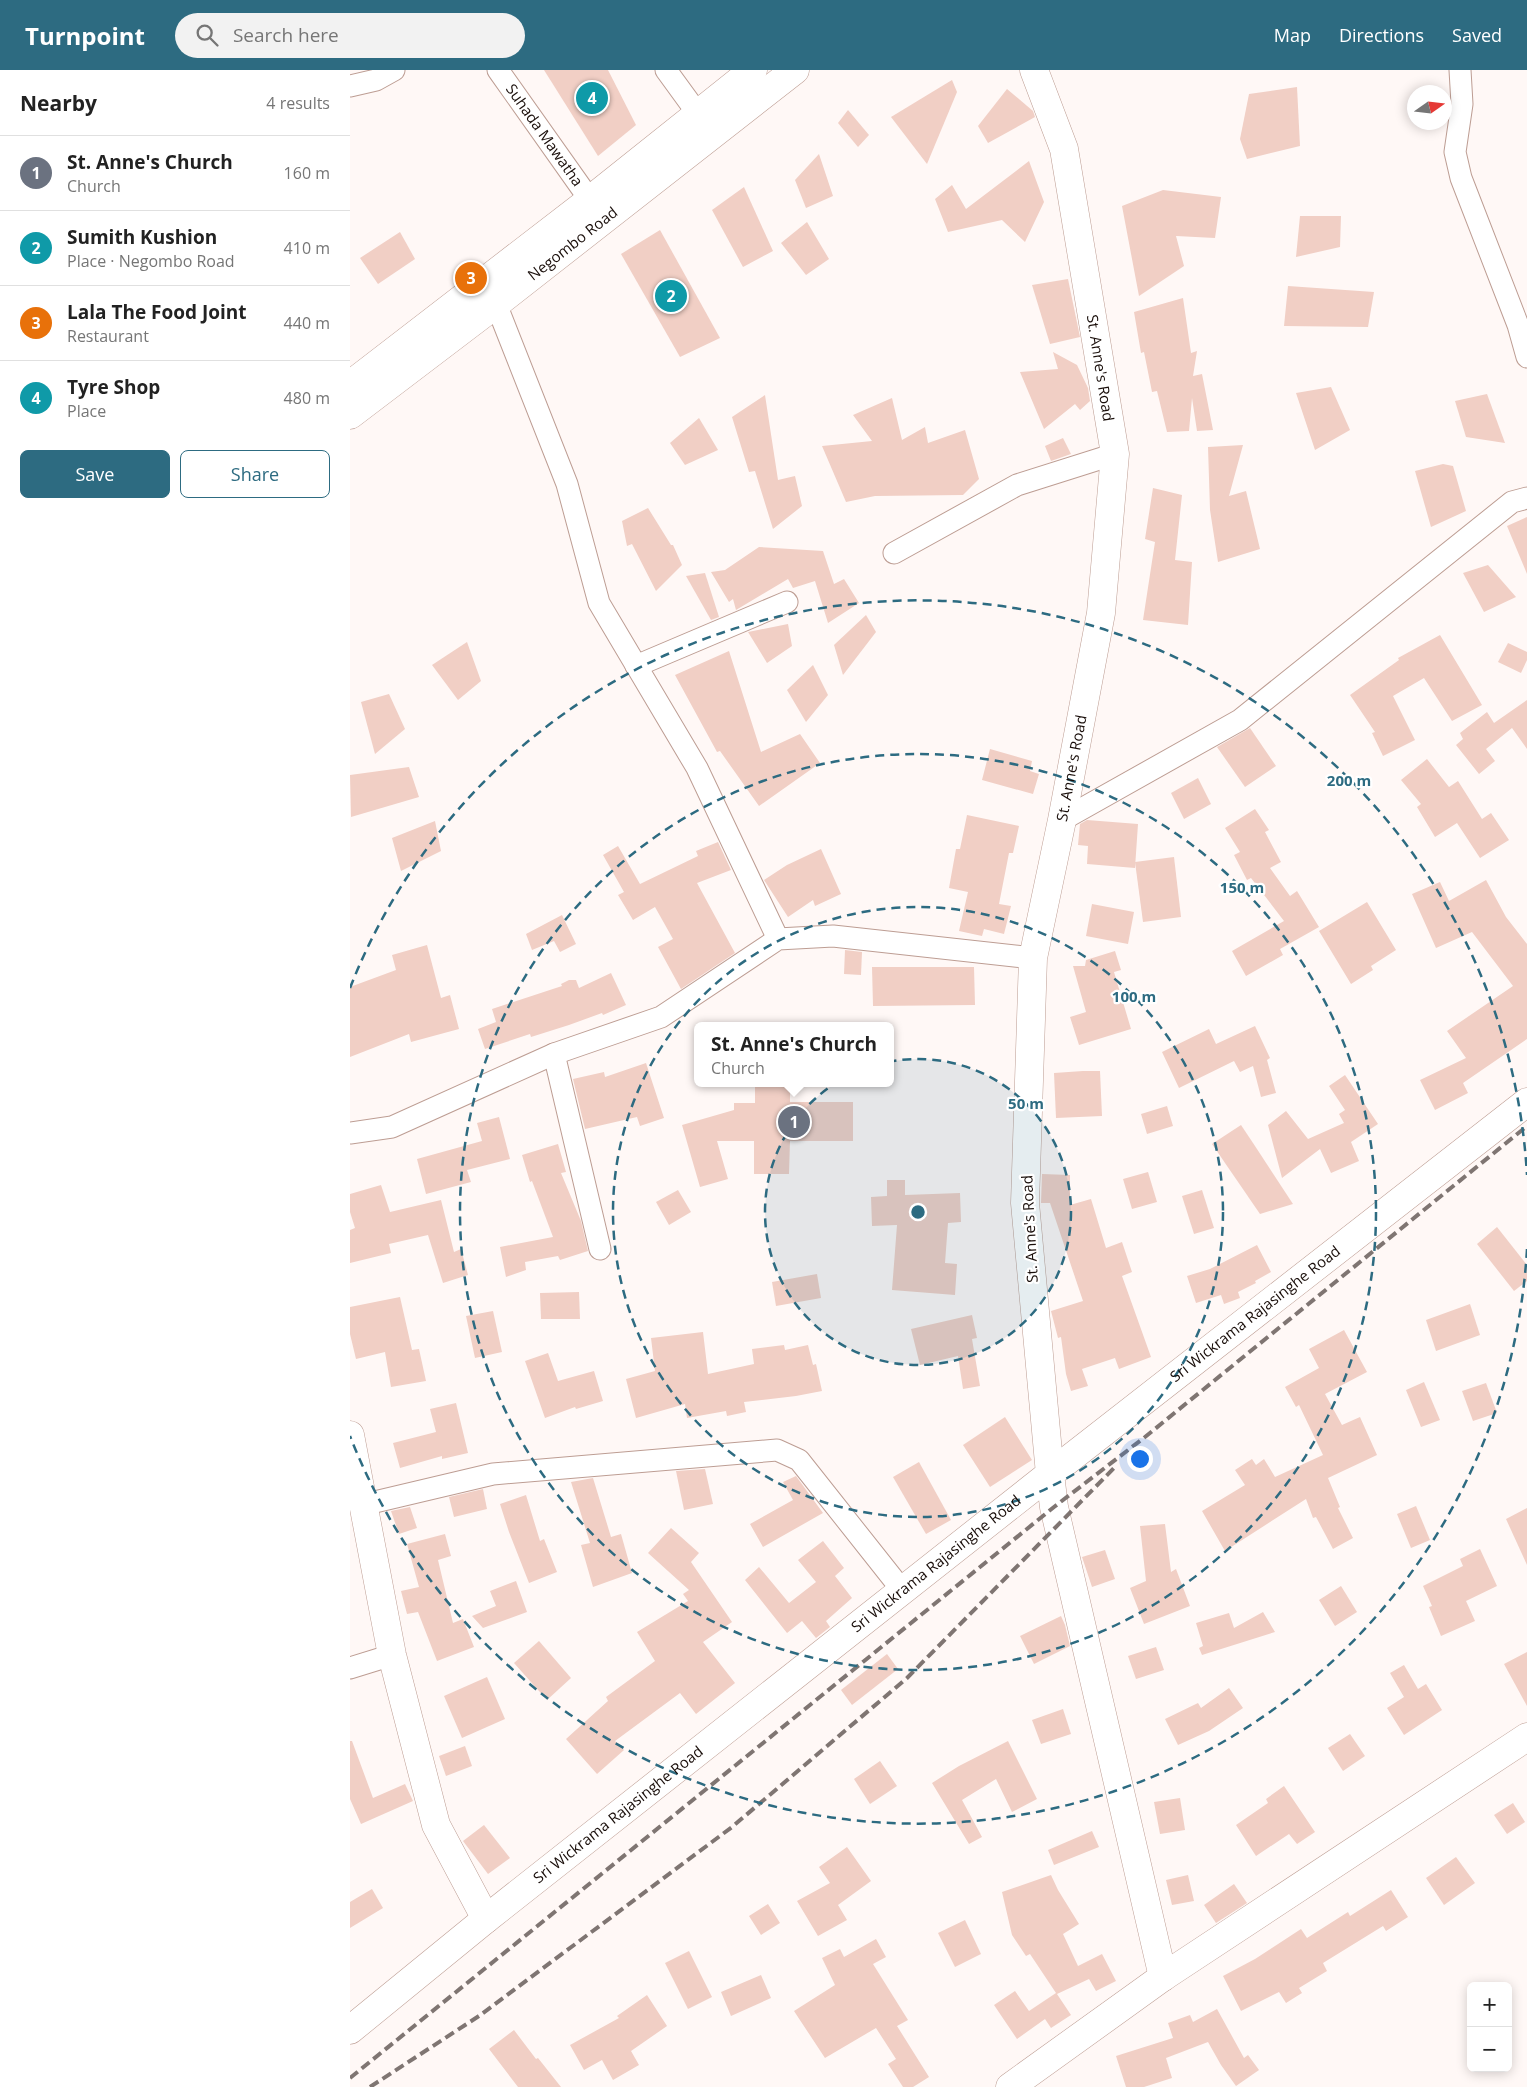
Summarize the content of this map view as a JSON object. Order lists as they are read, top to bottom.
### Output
{
  "streets": {
    "main road": ["Negombo Road", "St. Anne's Road", "Sri Wickrama Rajasinghe Road"],
    "street": ["Suhada Mawatha"]
  },
  "crossings": [
    ["Suhada Mawatha", "Negombo Road"],
    ["St. Anne's Road", "Sri Wickrama Rajasinghe Road"]
  ],
  "north": "right",
  "page": {
    "header": "Turnpoint",
    "search": "Search here",
    "nav": ["Map", "Directions", "Saved"],
    "heading": ["Nearby", "4 results"],
    "pins": [
      "4",
      "3",
      "2",
      "1"
    ],
    "list": [
      {
        "mark": "1",
        "name": "St. Anne's Church",
        "note": "Church",
        "value": "160 m"
      },
      {
        "mark": "2",
        "name": "Sumith Kushion",
        "note": "Place · Negombo Road",
        "value": "410 m"
      },
      {
        "mark": "3",
        "name": "Lala The Food Joint",
        "note": "Restaurant",
        "value": "440 m"
      },
      {
        "mark": "4",
        "name": "Tyre Shop",
        "note": "Place",
        "value": "480 m"
      }
    ],
    "buttons": ["Save", "Share"],
    "popup": ["St. Anne's Church", "Church"],
    "map_buttons": ["+", "−"]
  },
  "rings": [
    "200 m",
    "150 m",
    "100 m",
    "50 m"
  ]
}
